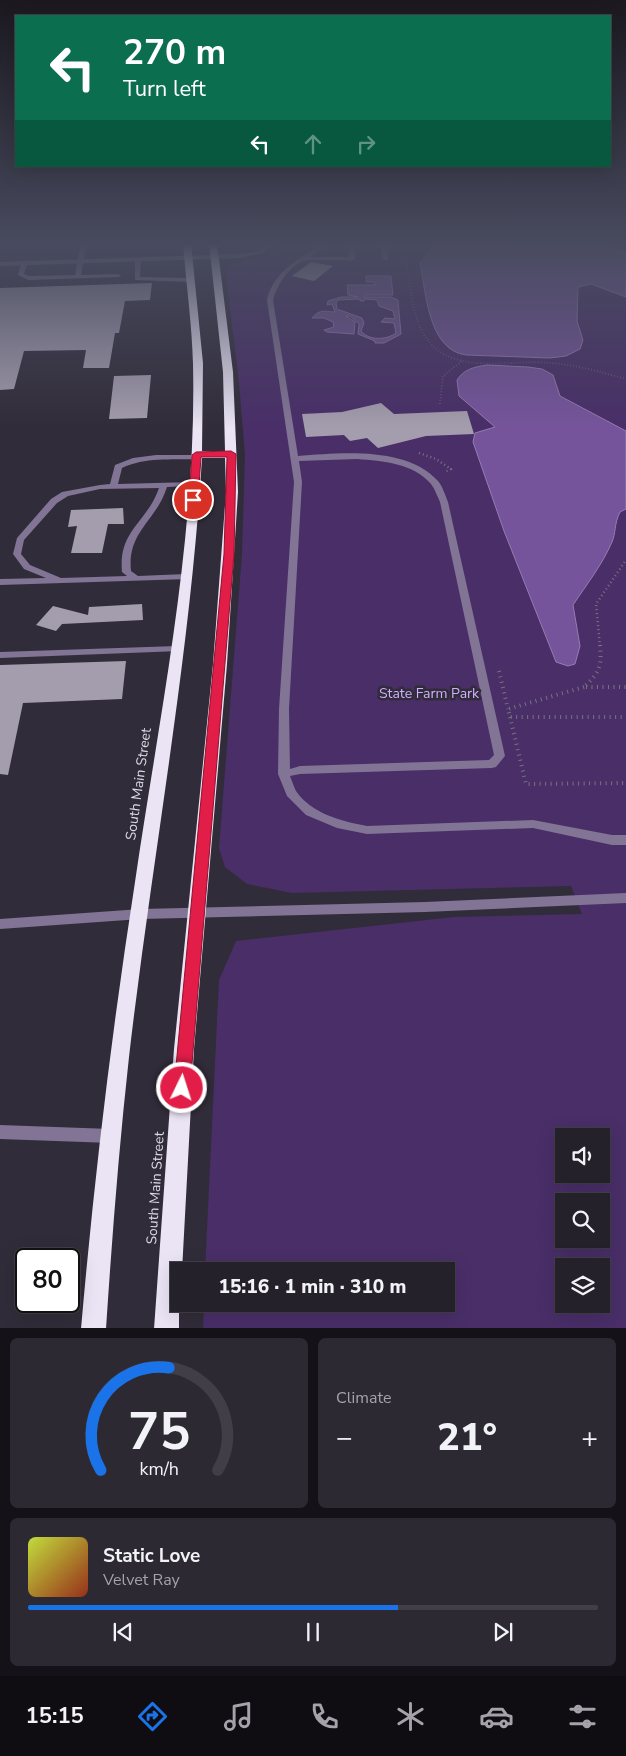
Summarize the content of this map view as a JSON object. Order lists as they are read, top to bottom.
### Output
{
  "streets": {
    "highway": ["South Main Street"]
  },
  "parks": ["State Farm Park"],
  "page": {
    "turn": ["270 m", "Turn left"],
    "limit": "80",
    "trip": "15:16 · 1 min · 310 m",
    "tile": "Climate",
    "heat": ["−", "21°", "+"],
    "song": ["Static Love", "Velvet Ray"],
    "tabs": "15:15",
    "gauge": ["75", "km/h"]
  }
}
